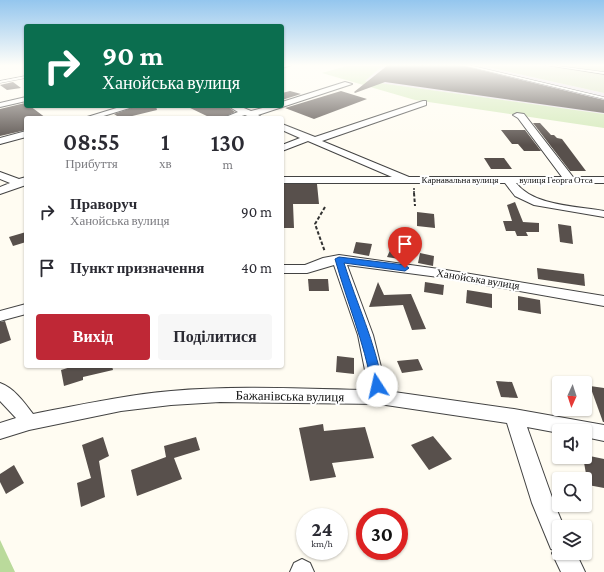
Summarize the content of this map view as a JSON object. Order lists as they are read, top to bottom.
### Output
{
  "streets": {
    "street": [
      "Карнавальна вулиця",
      "вулиця Георга Отса",
      "Ханойська вулиця",
      "Бажанівська вулиця"
    ]
  },
  "crossings": [
    ["Карнавальна вулиця", "вулиця Георга Отса"]
  ],
  "north": "bottom",
  "page": {
    "turn": ["90 m", "Ханойська вулиця"],
    "eta": [
      "08:55",
      "Прибуття",
      "1",
      "хв",
      "130",
      "m"
    ],
    "list": [
      {
        "name": "Праворуч",
        "note": "Ханойська вулиця",
        "value": "90 m"
      },
      {
        "name": "Пункт призначення",
        "value": "40 m"
      }
    ],
    "buttons": ["Вихід", "Поділитися"],
    "speed": "24 km/h",
    "limit": "30"
  }
}
